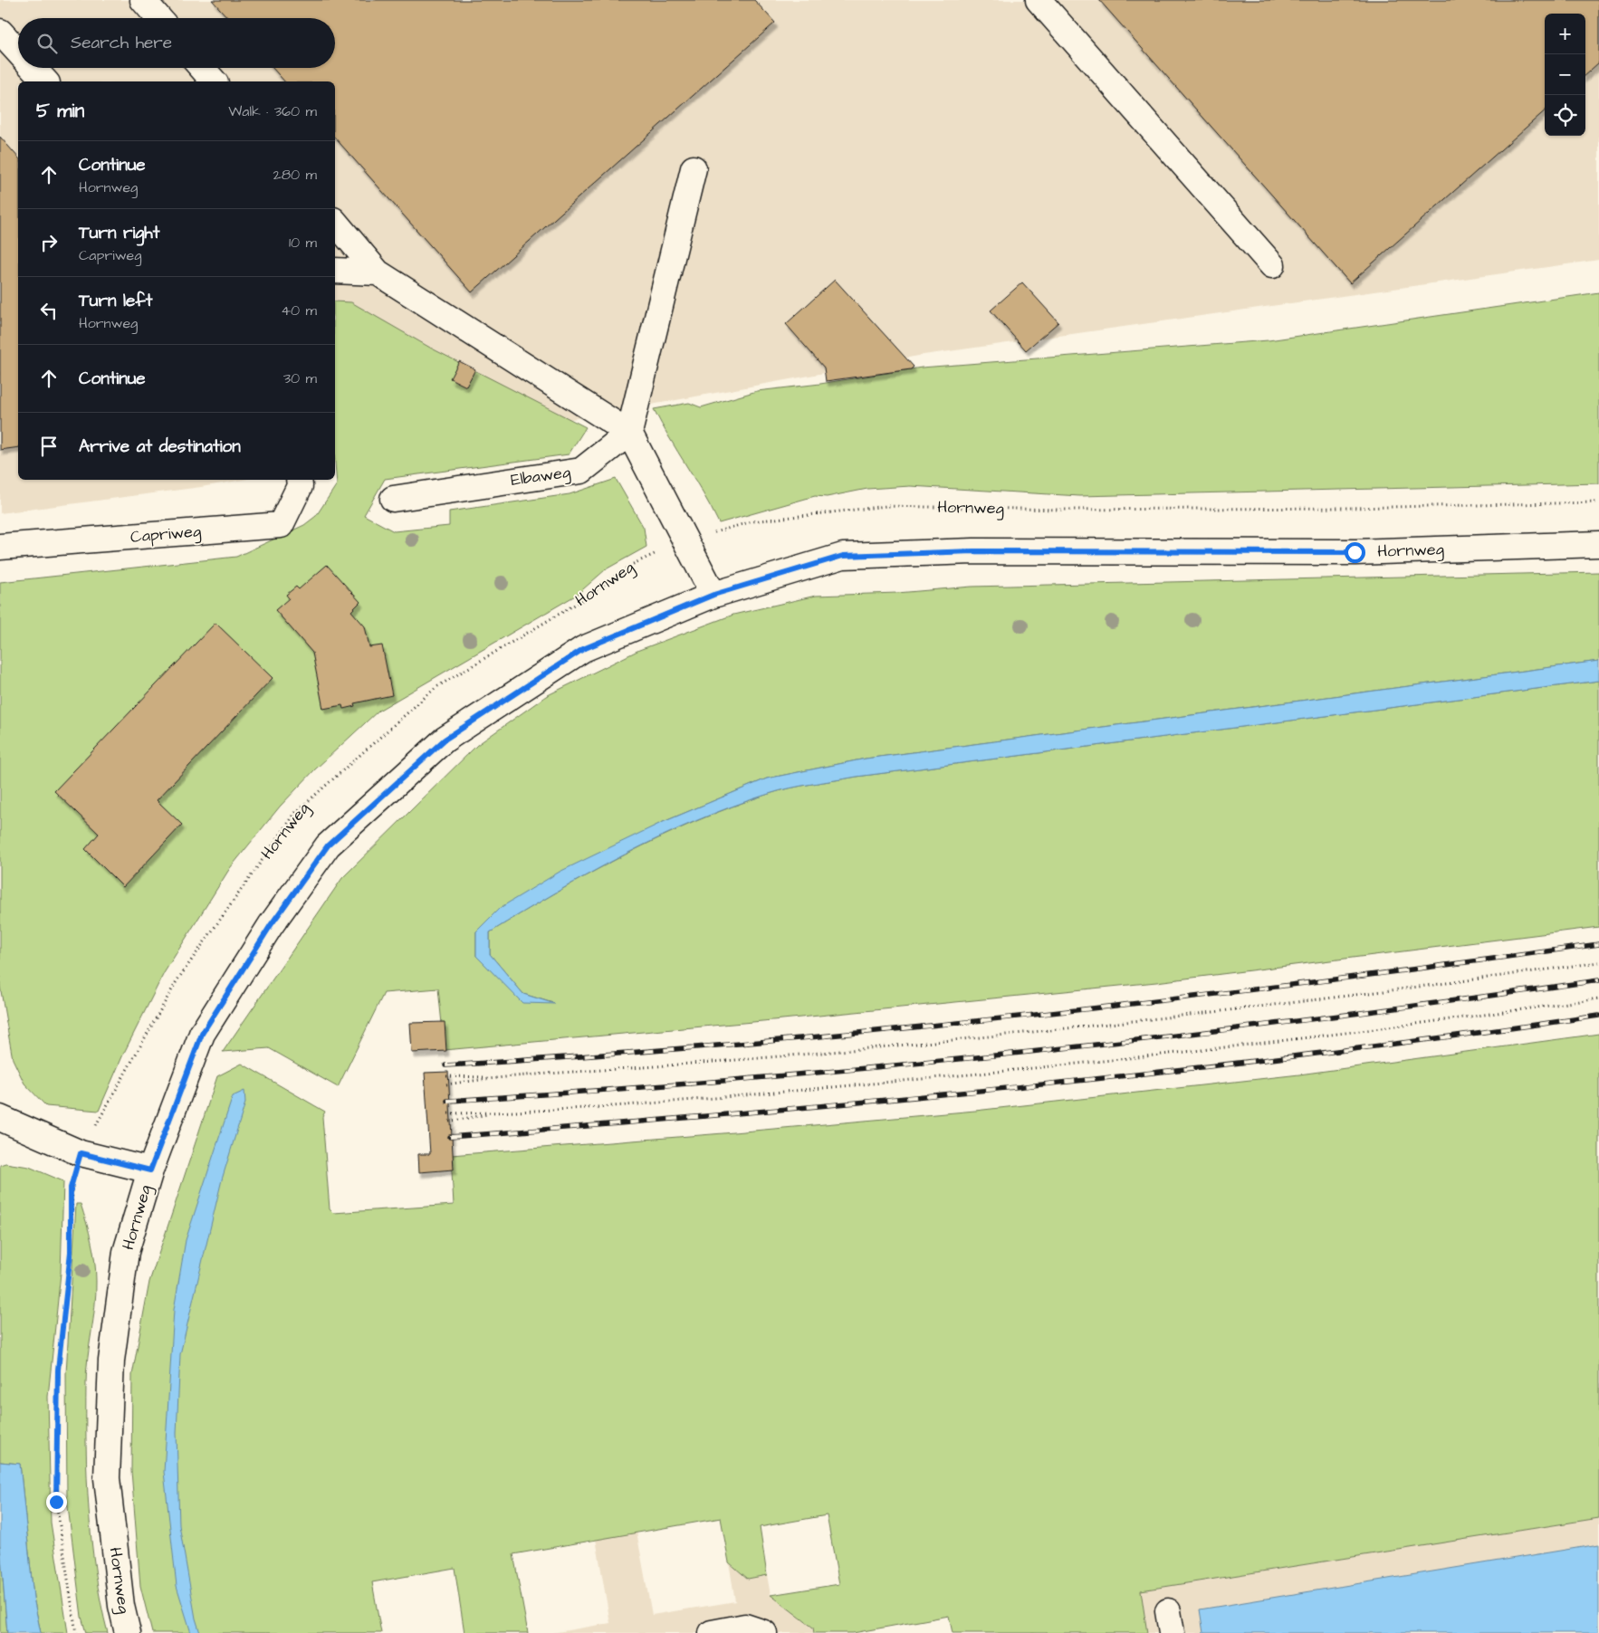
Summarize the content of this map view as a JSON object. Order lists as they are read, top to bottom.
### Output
{
  "streets": {
    "street": ["Elbaweg", "Hornweg", "Capriweg"]
  },
  "page": {
    "map_buttons": ["+", "−"],
    "search": "Search here",
    "heading": ["5 min", "Walk · 360 m"],
    "list": [
      ["Continue", "Hornweg", "280 m"],
      ["Turn right", "Capriweg", "10 m"],
      ["Turn left", "Hornweg", "40 m"],
      ["Continue", "30 m"],
      "Arrive at destination"
    ]
  }
}
